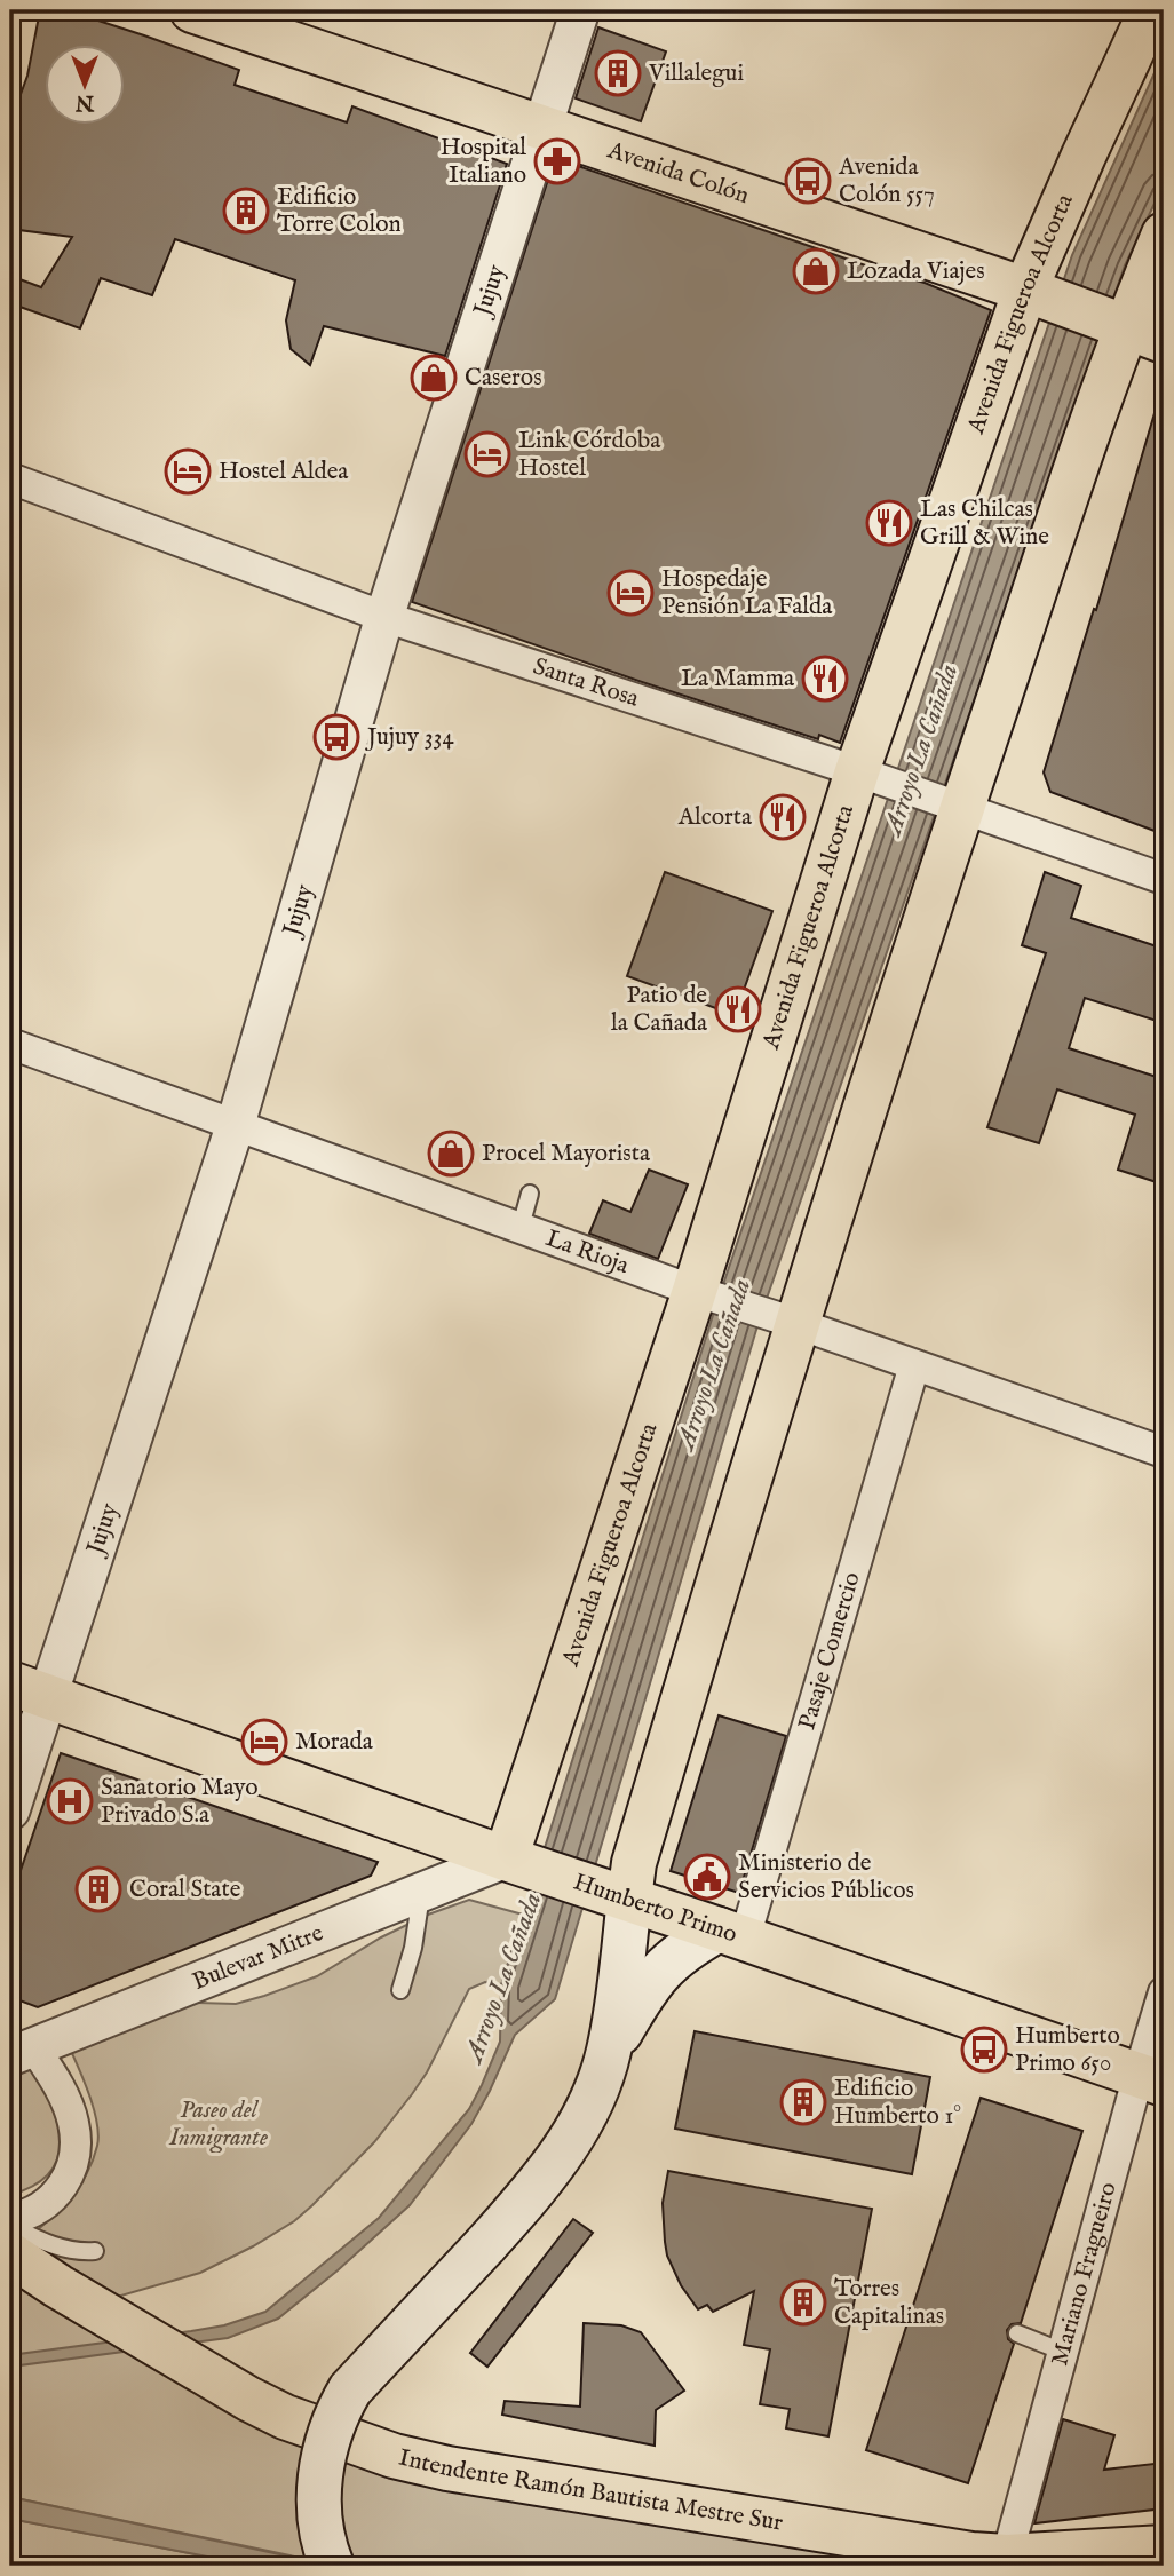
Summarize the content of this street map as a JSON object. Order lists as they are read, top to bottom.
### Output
{
  "streets": {
    "main road": [
      "Avenida Colón",
      "Avenida Figueroa Alcorta",
      "Humberto Primo",
      "Intendente Ramón Bautista Mestre Sur"
    ],
    "street": [
      "Jujuy",
      "Santa Rosa",
      "La Rioja",
      "Pasaje Comercio",
      "Bulevar Mitre",
      "Mariano Fragueiro"
    ]
  },
  "crossings": [
    ["Avenida Colón", "Jujuy"],
    ["Avenida Colón", "Avenida Figueroa Alcorta"],
    ["Jujuy", "Santa Rosa"],
    ["Jujuy", "La Rioja"],
    ["Jujuy", "Humberto Primo"],
    ["Avenida Figueroa Alcorta", "Santa Rosa"],
    ["Avenida Figueroa Alcorta", "La Rioja"],
    ["Avenida Figueroa Alcorta", "Humberto Primo"],
    ["Avenida Figueroa Alcorta", "Bulevar Mitre"],
    ["La Rioja", "Pasaje Comercio"],
    ["Pasaje Comercio", "Humberto Primo"],
    ["Humberto Primo", "Bulevar Mitre"],
    ["Humberto Primo", "Mariano Fragueiro"],
    ["Mariano Fragueiro", "Intendente Ramón Bautista Mestre Sur"]
  ],
  "water": ["Arroyo La Cañada"],
  "parks": ["Paseo del Inmigrante"],
  "places": {
    "building": [
      "Villalegui",
      "Edificio Torre Colon",
      "Coral State",
      "Edificio Humberto 1°",
      "Torres Capitalinas"
    ],
    "pharmacy": ["Hospital Italiano"],
    "bus stop": ["Avenida Colón 557", "Jujuy 334", "Humberto Primo 650"],
    "shop": ["Lozada Viajes", "Caseros", "Procel Mayorista"],
    "hotel": [
      "Link Córdoba Hostel",
      "Hostel Aldea",
      "Hospedaje Pensión La Falda",
      "Morada"
    ],
    "restaurant": [
      "Las Chilcas Grill & Wine",
      "La Mamma",
      "Alcorta",
      "Patio de la Cañada"
    ],
    "hospital": ["Sanatorio Mayo Privado S.a"],
    "public building": ["Ministerio de Servicios Públicos"]
  },
  "north": "bottom"
}
